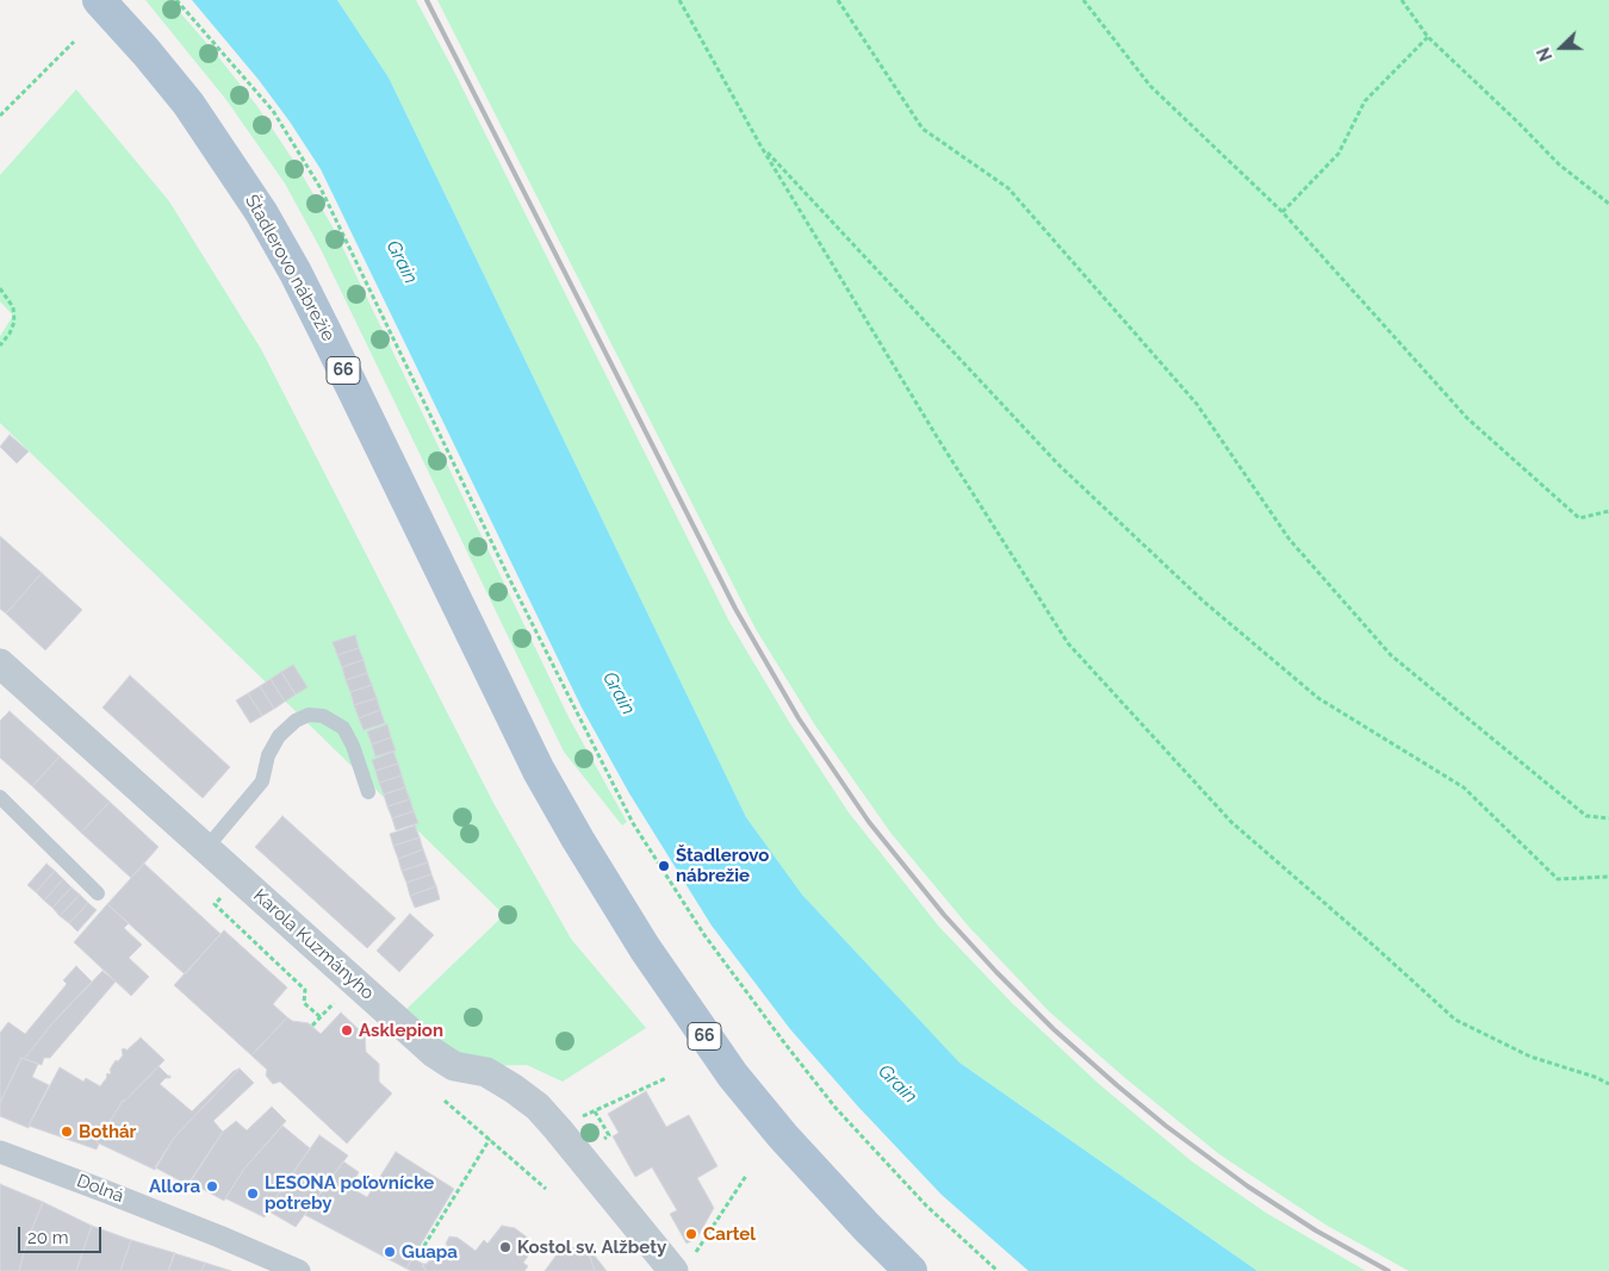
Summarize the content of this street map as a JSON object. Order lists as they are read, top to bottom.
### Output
{
  "streets": {
    "main road": ["Štadlerovo nábrežie", "66"],
    "street": ["Karola Kuzmányho", "Dolná"]
  },
  "water": ["Grain"],
  "places": [
    "Štadlerovo nábrežie",
    "Asklepion",
    "Bothár",
    "Allora",
    "LESONA poľovnícke potreby",
    "Cartel",
    "Kostol sv. Alžbety",
    "Guapa"
  ],
  "scale_bar": "20 m",
  "north": "left"
}
